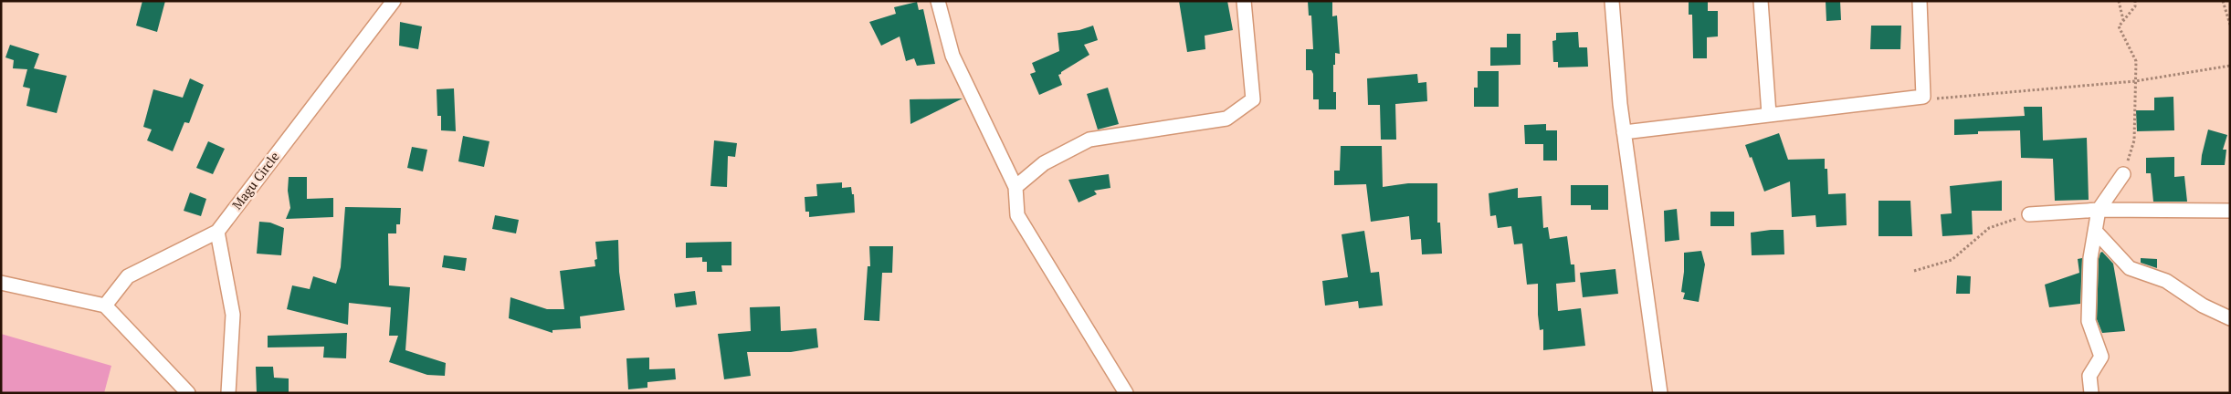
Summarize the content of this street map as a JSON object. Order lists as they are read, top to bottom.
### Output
{
  "streets": {
    "street": ["Magu Circle"]
  }
}
